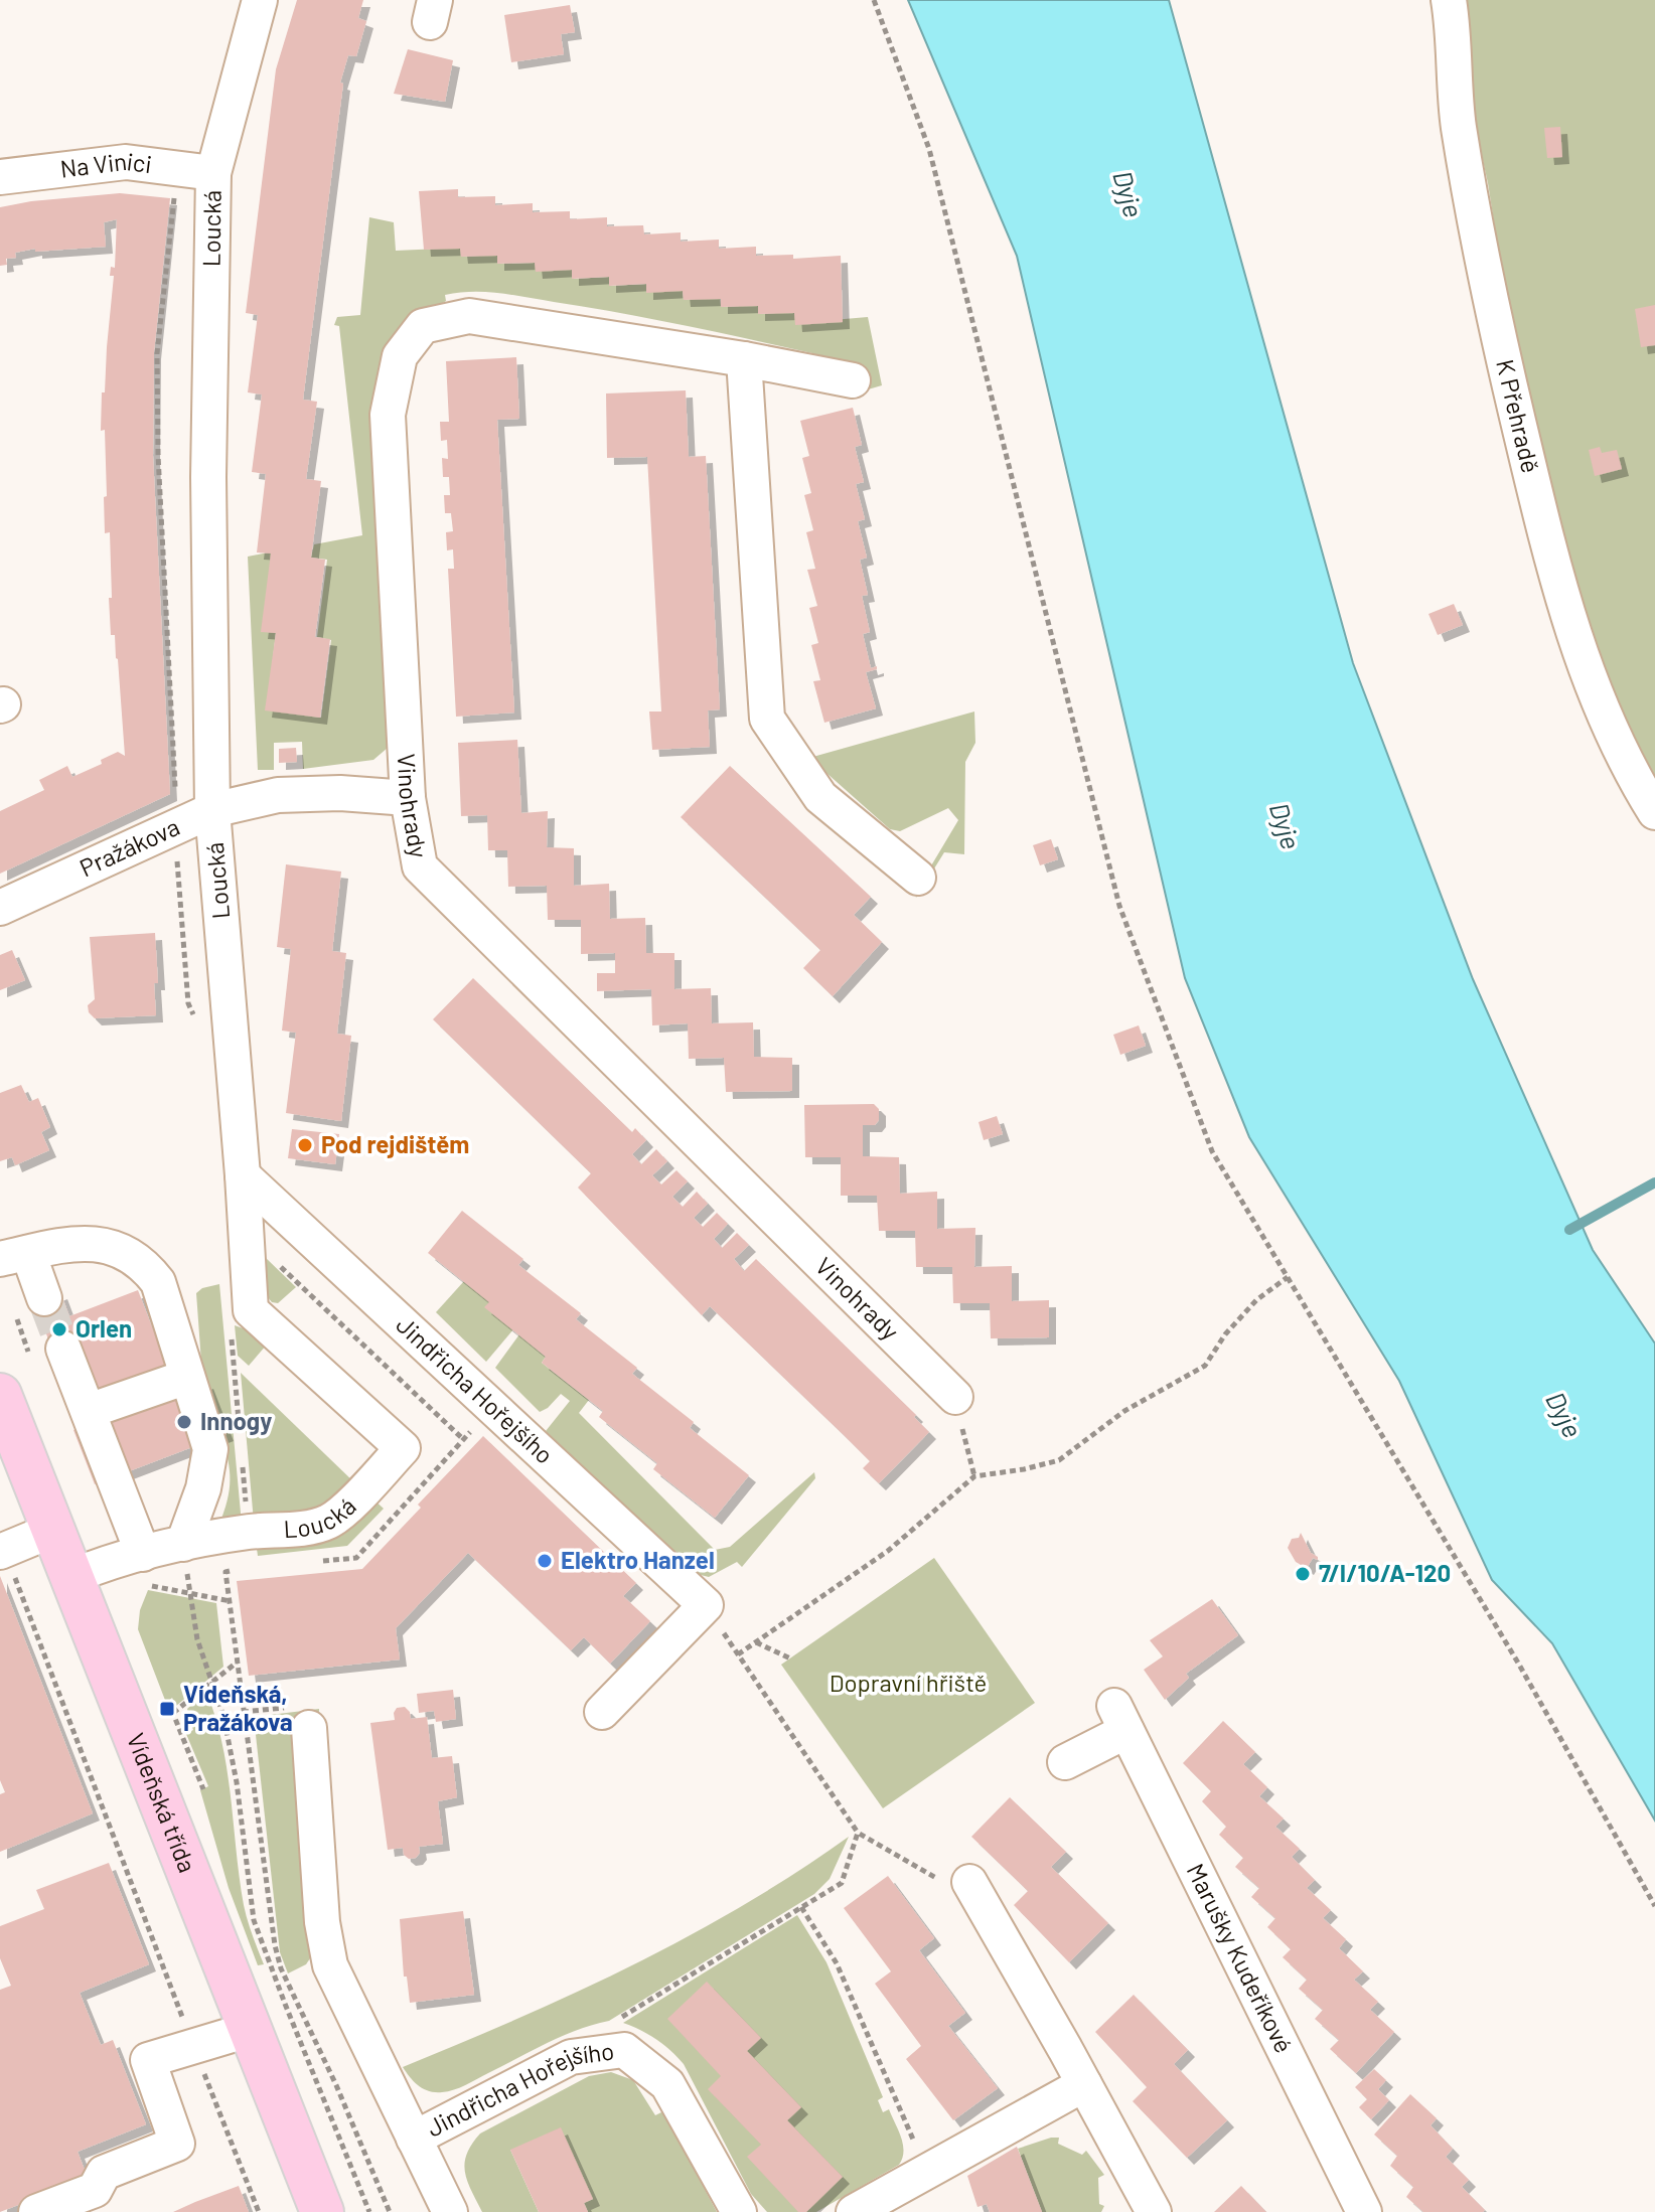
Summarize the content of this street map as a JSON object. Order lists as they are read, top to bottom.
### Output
{
  "streets": {
    "main road": ["Vídeňská třída"],
    "street": [
      "Na Vinici",
      "Loucká",
      "K Přehradě",
      "Vinohrady",
      "Pražákova",
      "Jindřicha Hořejšího",
      "Marušky Kudeříkové"
    ]
  },
  "crossings": [
    ["Na Vinici", "Loucká"],
    ["Loucká", "Pražákova"],
    ["Loucká", "Jindřicha Hořejšího"],
    ["Loucká", "Vídeňská třída"],
    ["Vinohrady", "Pražákova"]
  ],
  "water": ["Dyje"],
  "parks": ["Dopravní hřiště"],
  "places": {
    "other": [
      "Pod rejdištěm",
      "Orlen",
      "Innogy",
      "Elektro Hanzel",
      "7/I/10/A-120"
    ],
    "transit": ["Vídeňská, Pražákova"]
  }
}
